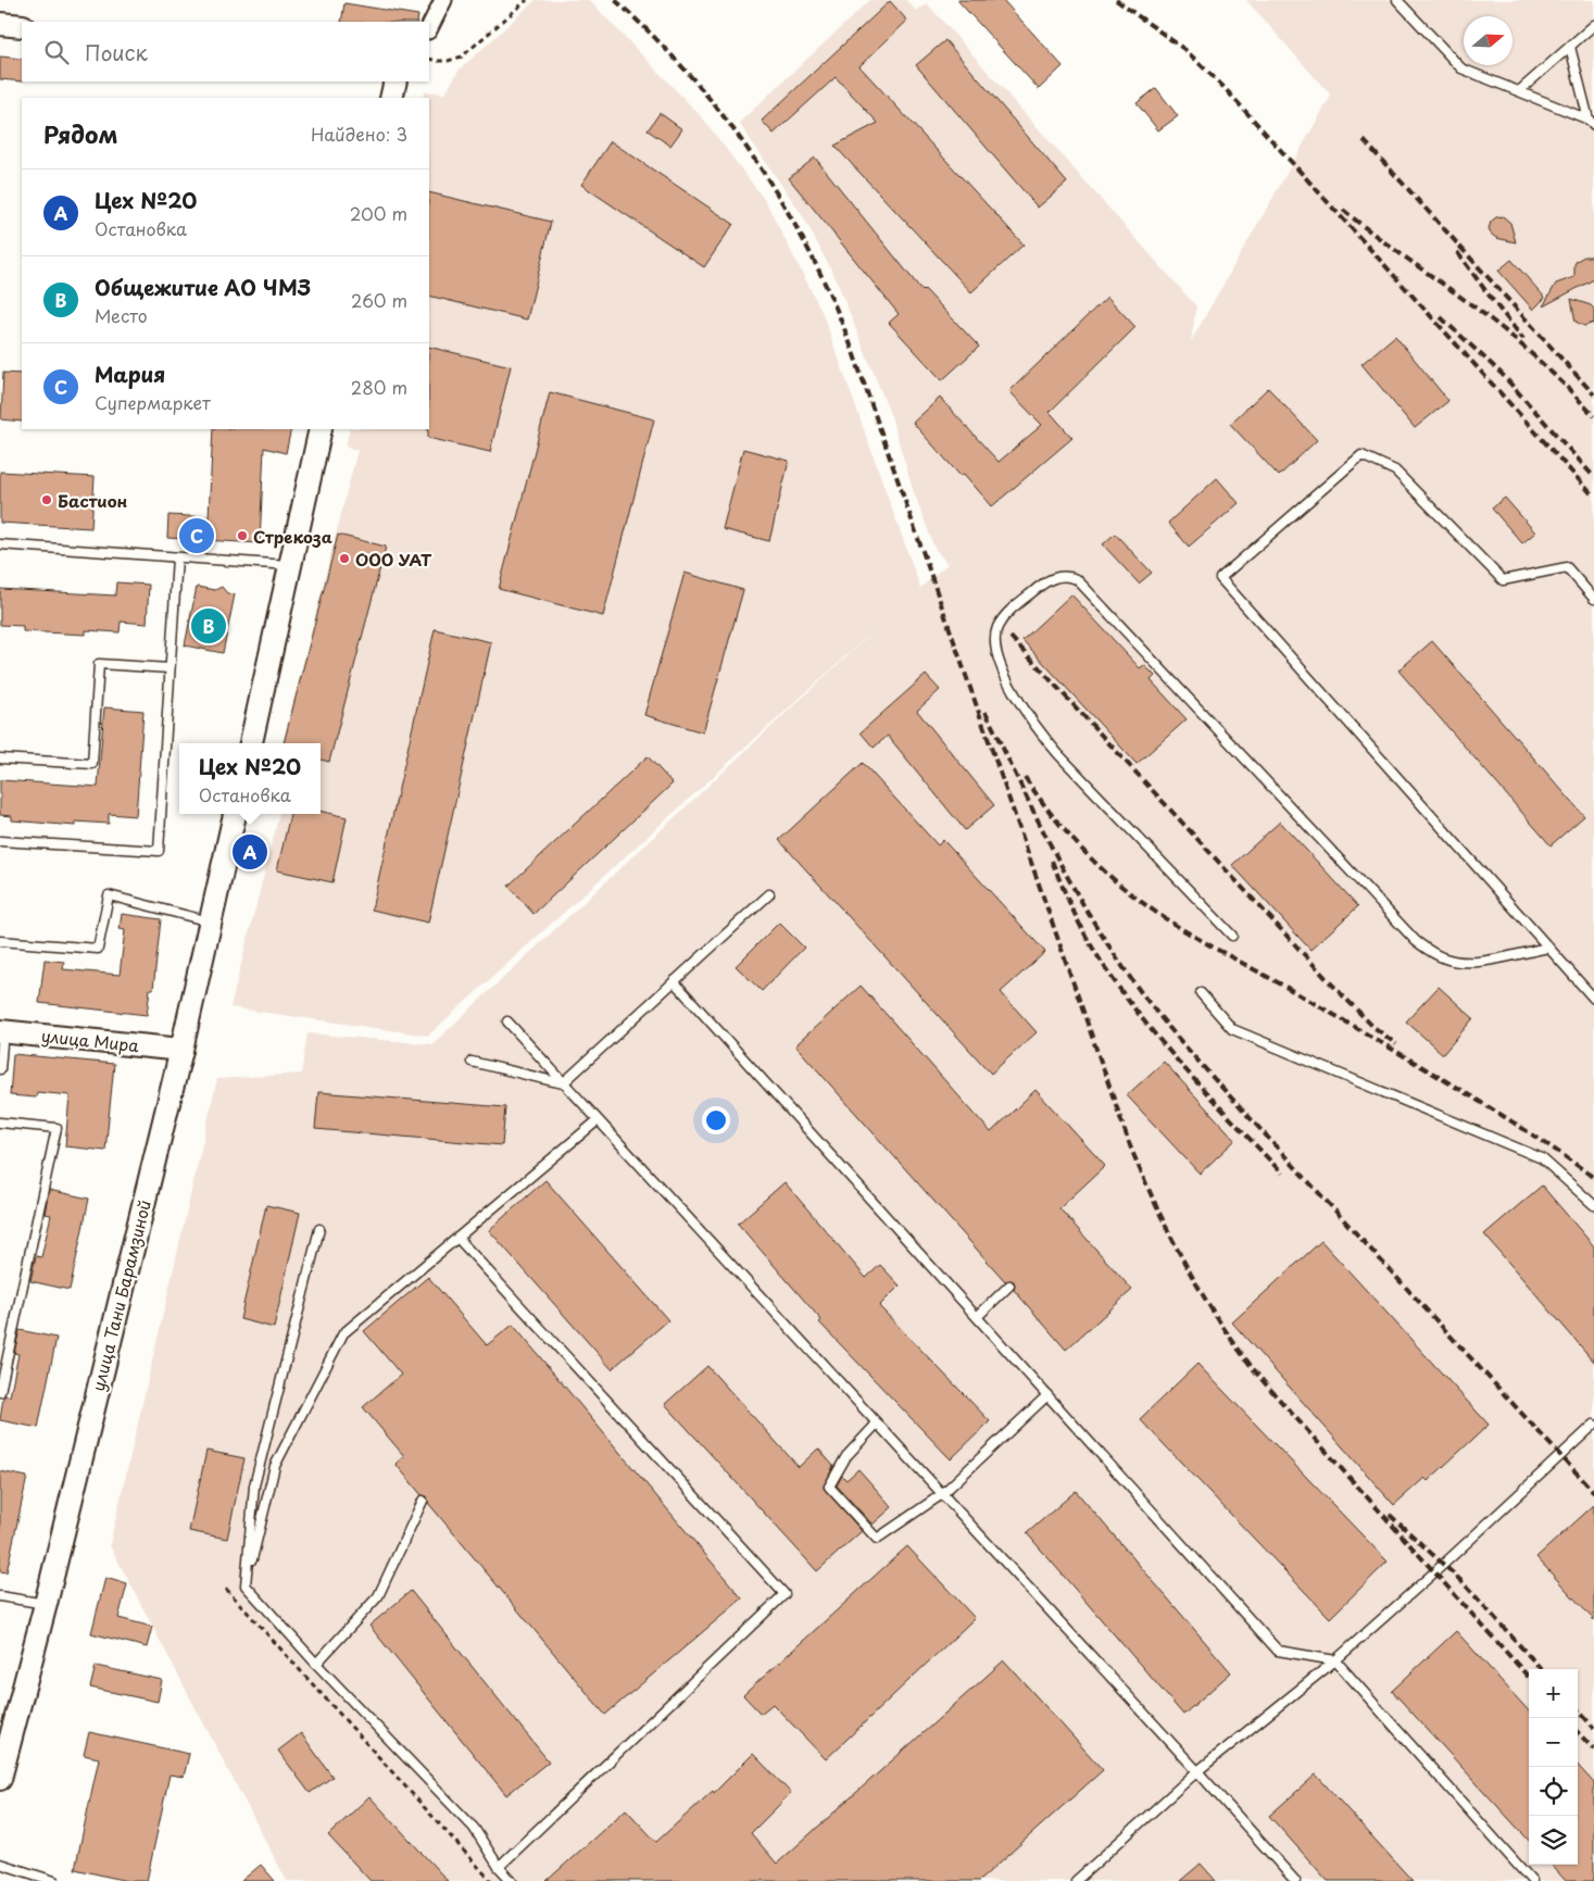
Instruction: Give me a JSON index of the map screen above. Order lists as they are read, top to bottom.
{
  "streets": {
    "street": ["улица Мира", "улица Тани Барамзиной"]
  },
  "crossings": [
    ["улица Мира", "улица Тани Барамзиной"]
  ],
  "places": ["Бастион", "Стрекоза", "ООО УАТ"],
  "north": "right",
  "page": {
    "search": "Поиск",
    "heading": ["Рядом", "Найдено: 3"],
    "list": [
      {
        "mark": "A",
        "name": "Цех №20",
        "note": "Остановка",
        "value": "200 m"
      },
      {
        "mark": "B",
        "name": "Общежитие АО ЧМЗ",
        "note": "Место",
        "value": "260 m"
      },
      {
        "mark": "C",
        "name": "Мария",
        "note": "Супермаркет",
        "value": "280 m"
      }
    ],
    "pins": ["C", "B", "A"],
    "popup": ["Цех №20", "Остановка"],
    "map_buttons": ["+", "−"]
  }
}
